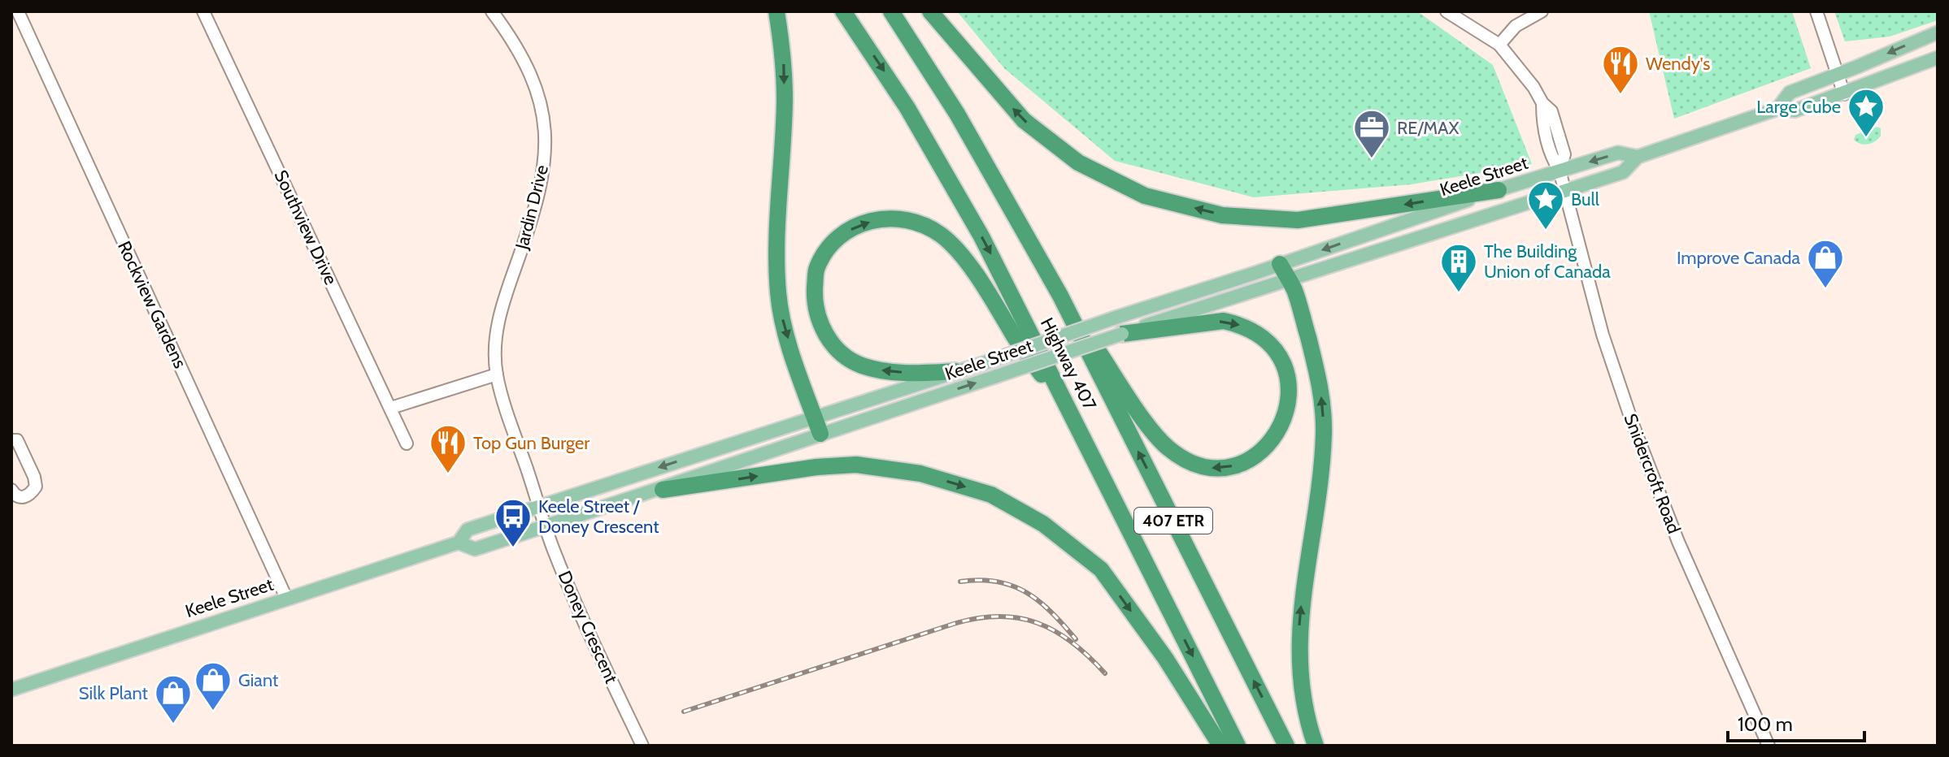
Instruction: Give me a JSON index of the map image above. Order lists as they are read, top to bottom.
{
  "streets": {
    "highway": ["Highway 407", "407 ETR"],
    "main road": ["Keele Street"],
    "street": [
      "Jardin Drive",
      "Southview Drive",
      "Rockview Gardens",
      "Snidercroft Road",
      "Doney Crescent"
    ]
  },
  "crossings": [
    ["Keele Street", "Jardin Drive"],
    ["Keele Street", "Rockview Gardens"],
    ["Keele Street", "Snidercroft Road"],
    ["Keele Street", "Doney Crescent"],
    ["Jardin Drive", "Doney Crescent"]
  ],
  "places": {
    "restaurant": ["Wendy's", "Top Gun Burger"],
    "place": ["Large Cube", "Bull"],
    "office": ["RE/MAX"],
    "shop": ["Improve Canada", "Giant", "Silk Plant"],
    "building": ["The Building Union of Canada"],
    "bus stop": ["Keele Street / Doney Crescent"]
  },
  "scale_bar": "100 m"
}
